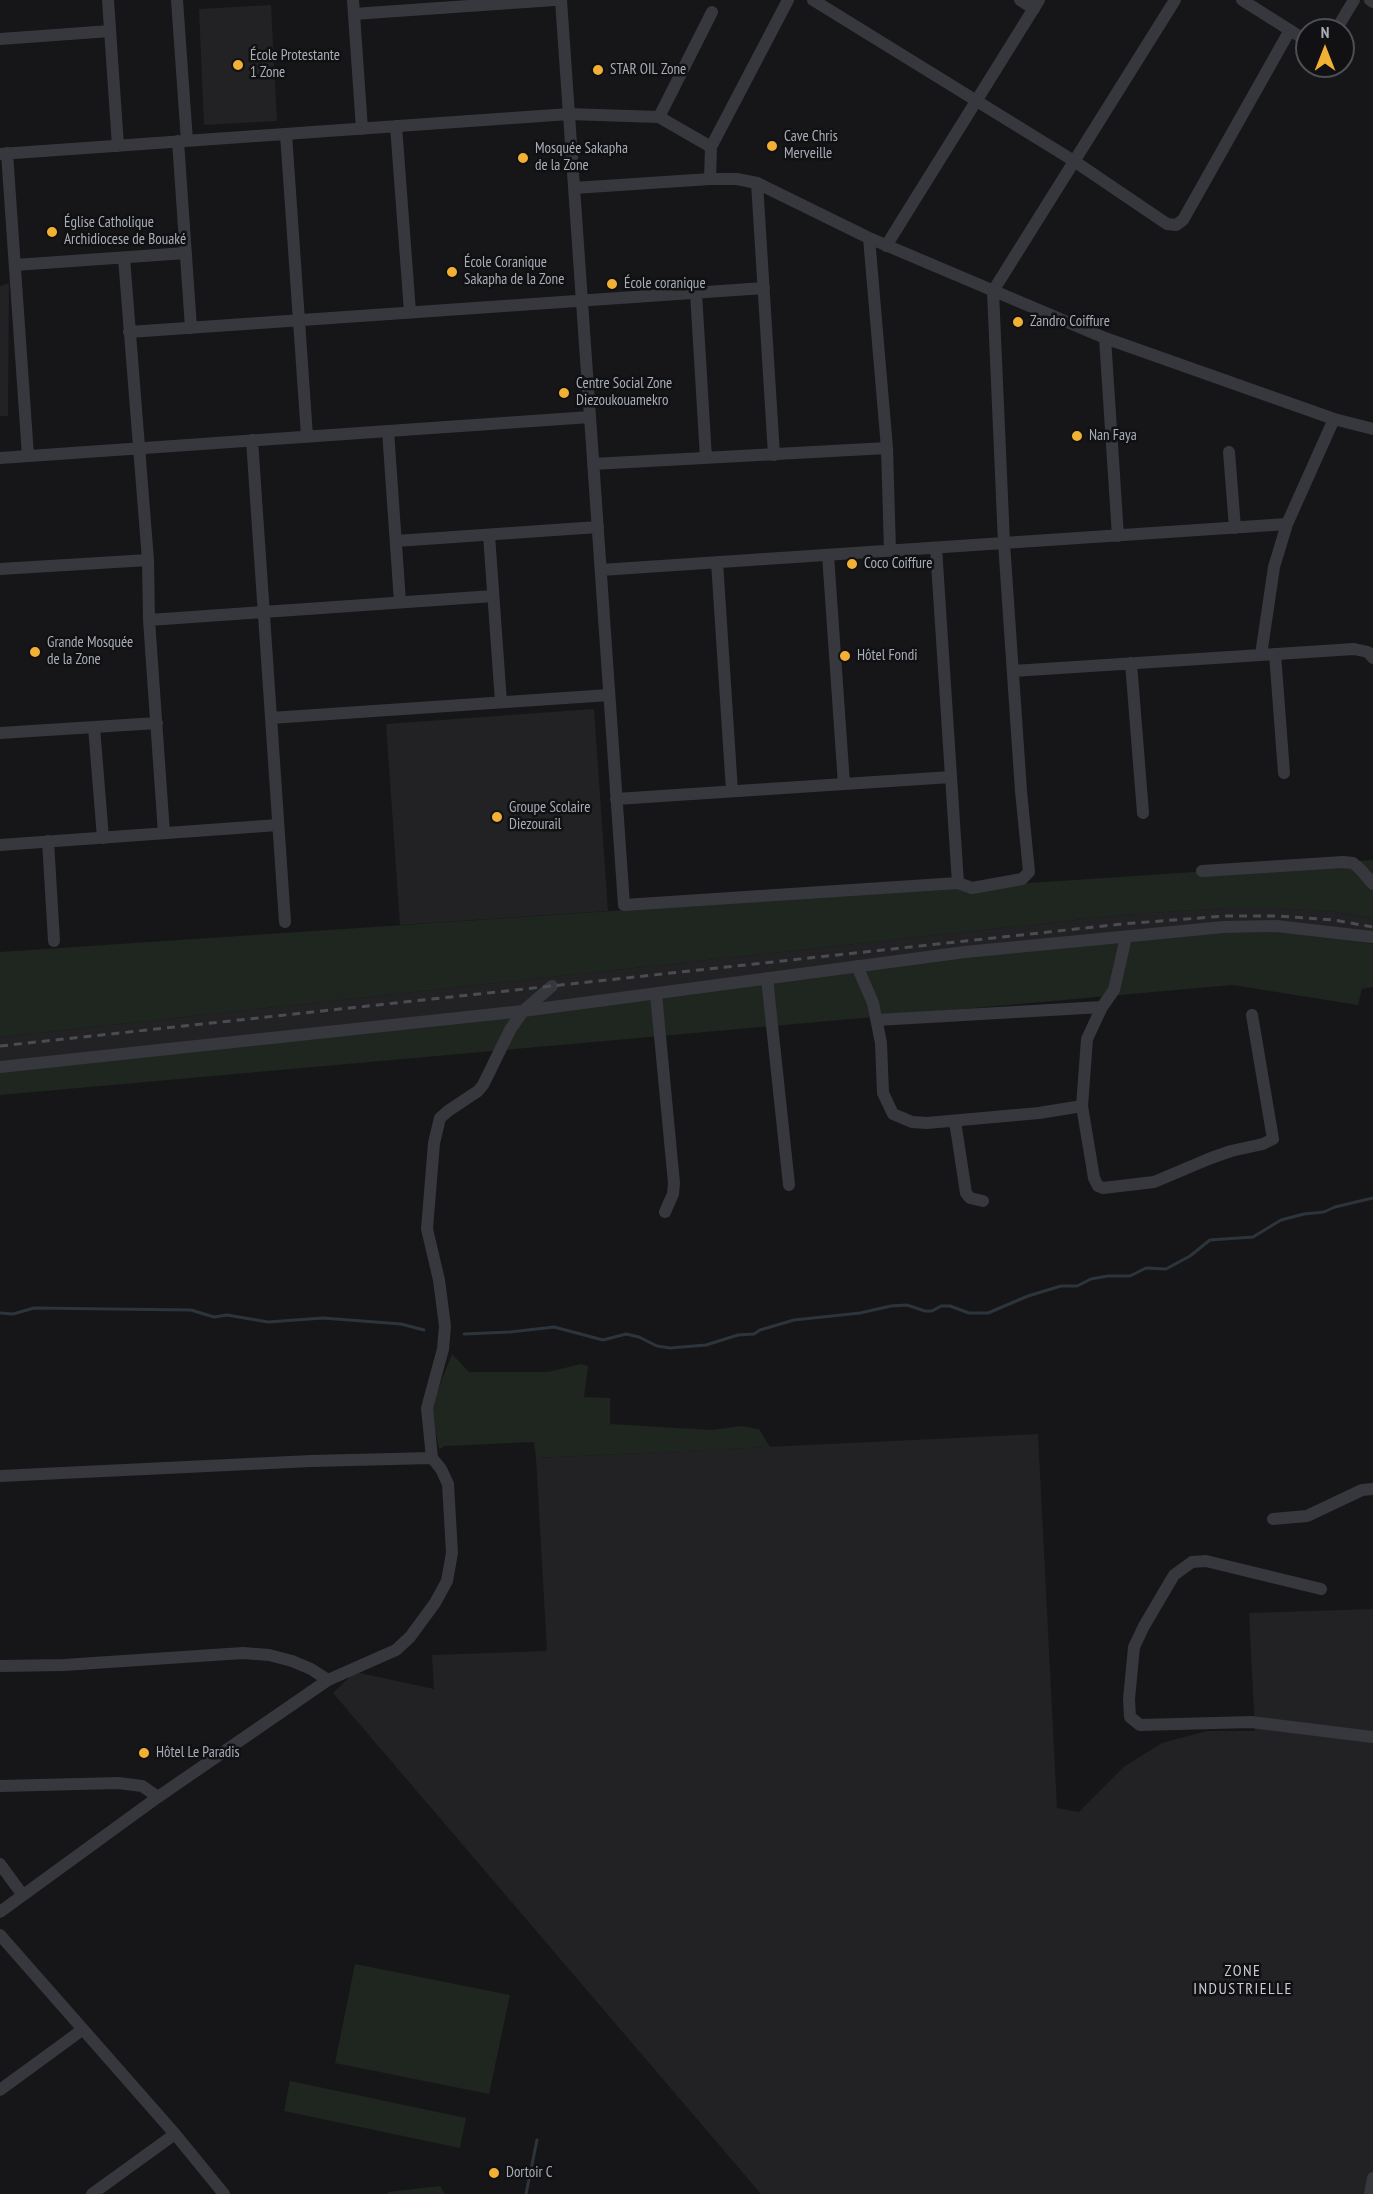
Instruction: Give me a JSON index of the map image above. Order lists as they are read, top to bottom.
{
  "districts": ["ZONE INDUSTRIELLE"],
  "places": [
    "École Protestante 1 Zone",
    "STAR OIL Zone",
    "Cave Chris Merveille",
    "Mosquée Sakapha de la Zone",
    "Église Catholique Archidiocese de Bouaké",
    "École Coranique Sakapha de la Zone",
    "École coranique",
    "Zandro Coiffure",
    "Centre Social Zone Diezoukouamekro",
    "Nan Faya",
    "Coco Coiffure",
    "Grande Mosquée de la Zone",
    "Hôtel Fondi",
    "Groupe Scolaire Diezourail",
    "Hôtel Le Paradis",
    "Dortoir C"
  ],
  "north": "top"
}
